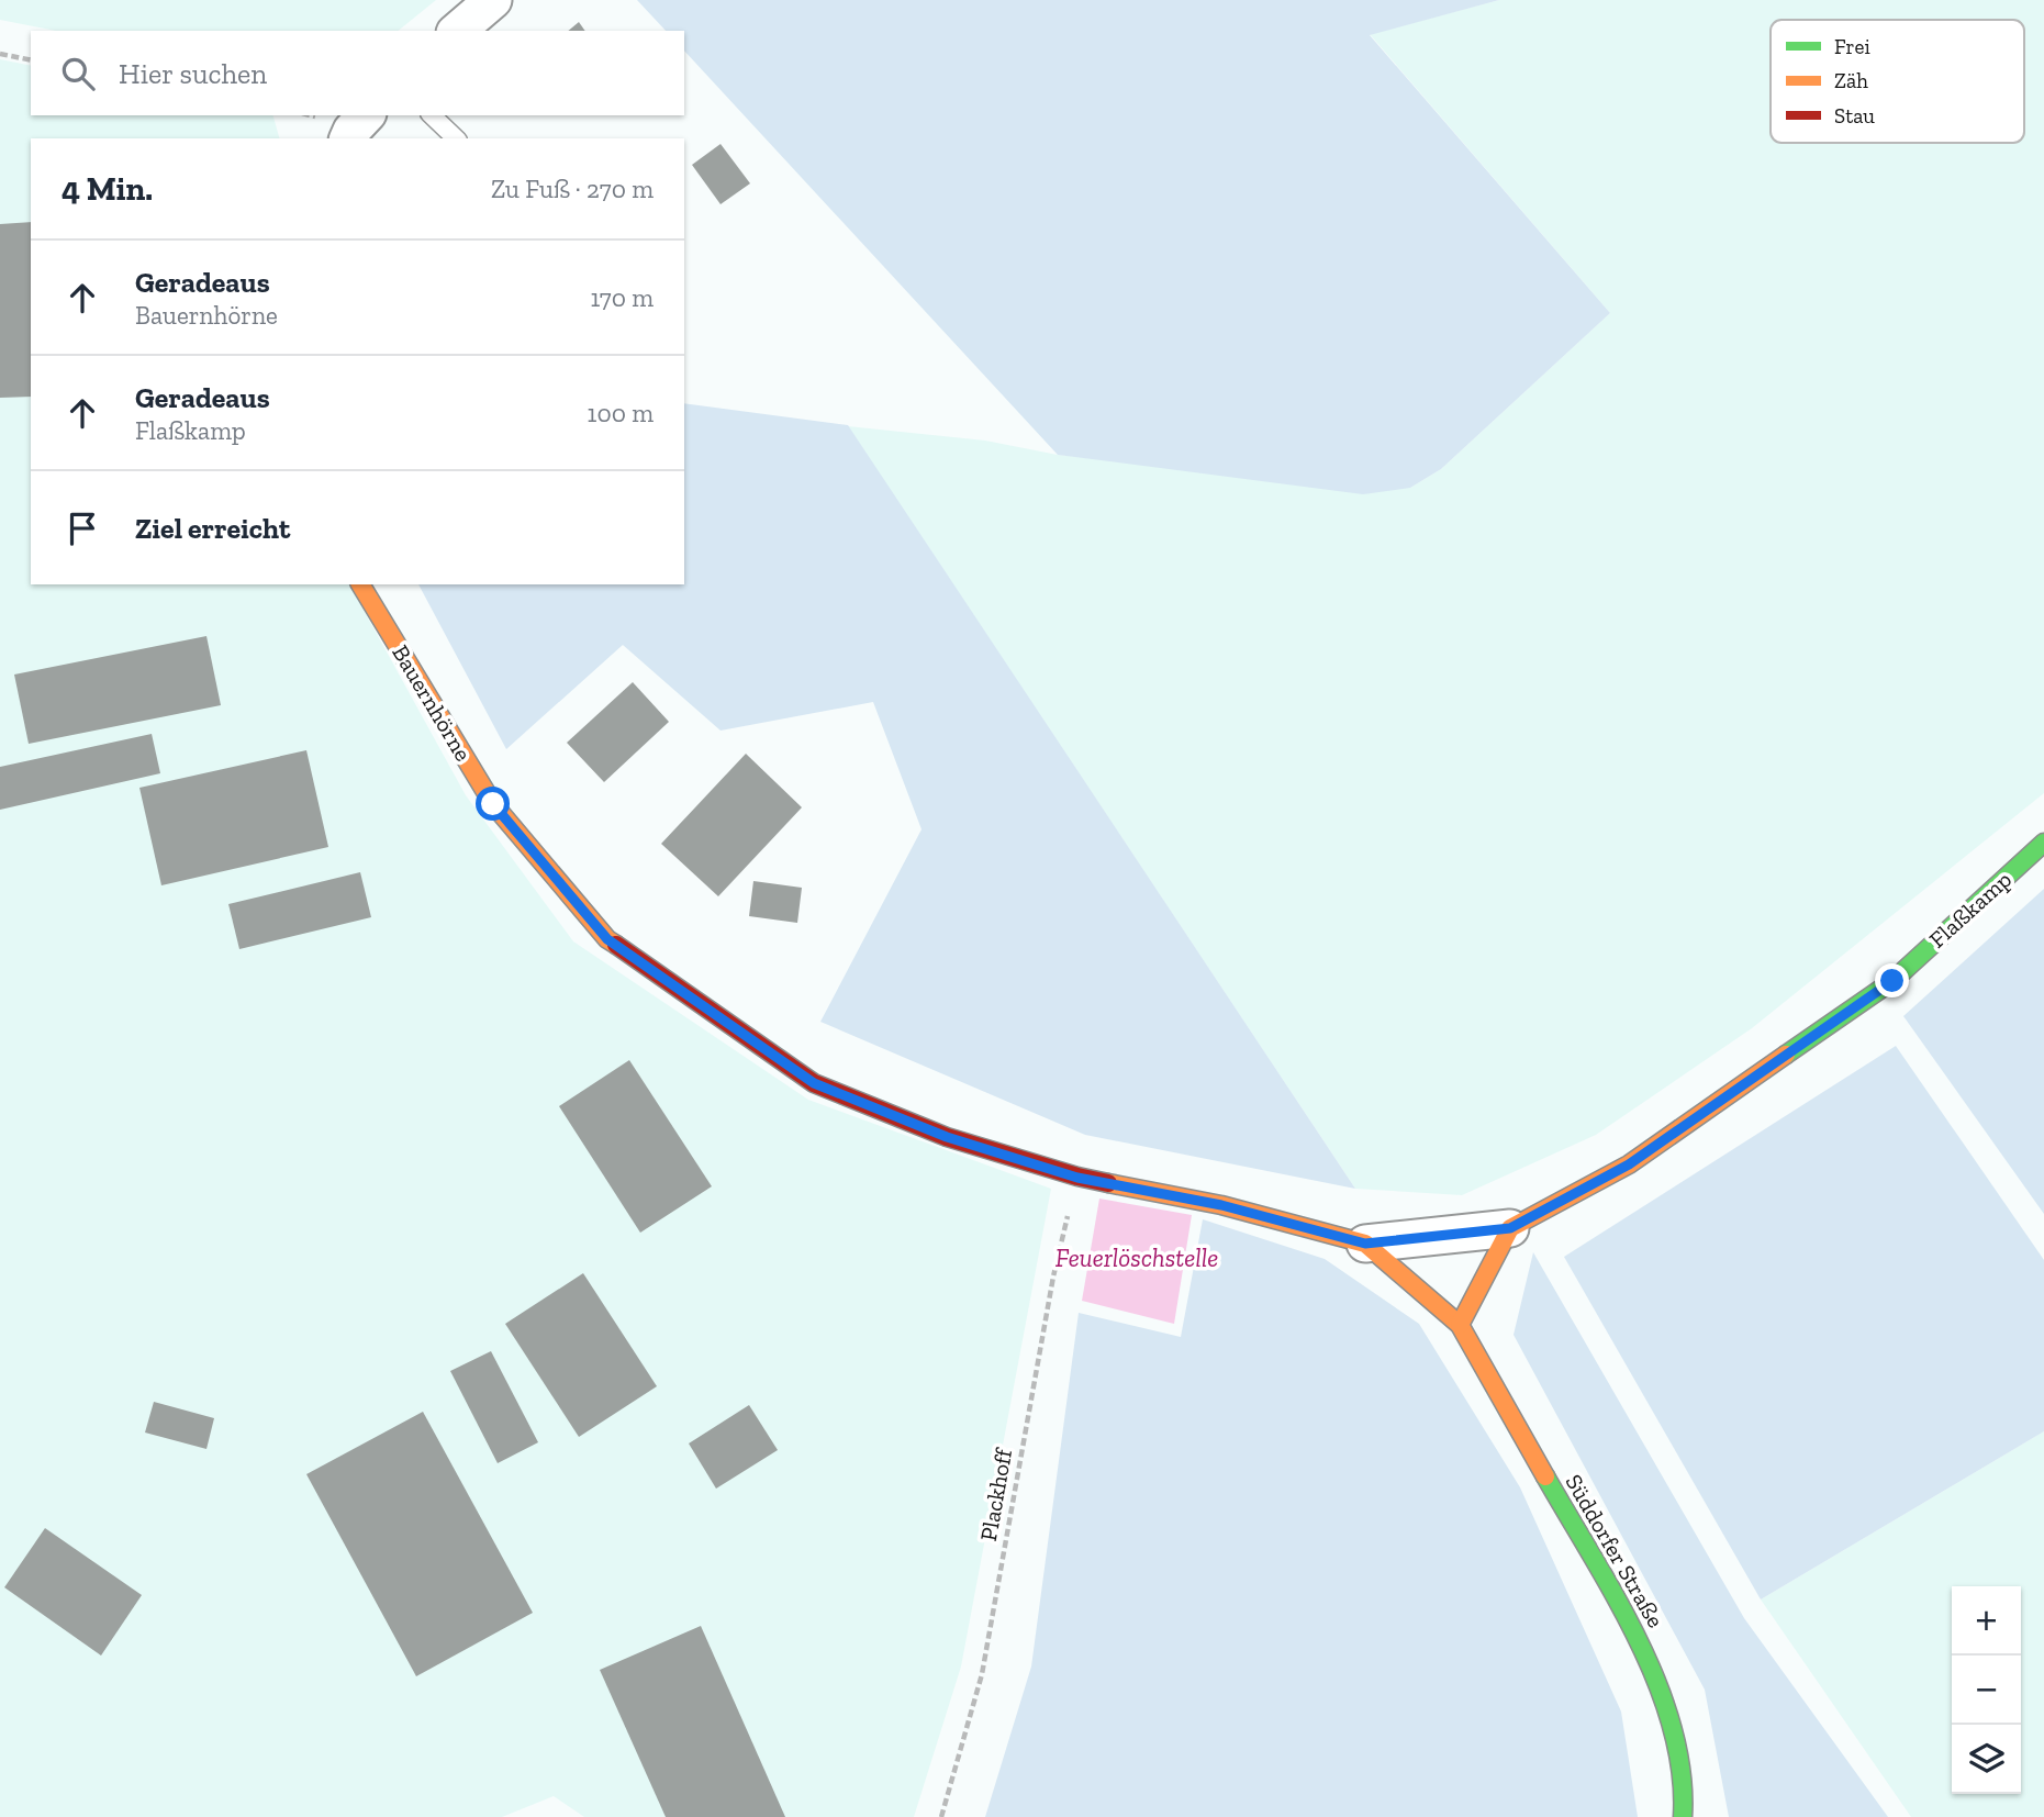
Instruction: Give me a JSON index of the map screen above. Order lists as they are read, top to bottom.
{
  "streets": {
    "street": ["Bauernhörne", "Flaßkamp", "Süddorfer Straße"],
    "path": ["Plackhoff"]
  },
  "crossings": [
    ["Bauernhörne", "Flaßkamp"],
    ["Bauernhörne", "Plackhoff"],
    ["Bauernhörne", "Süddorfer Straße"]
  ],
  "water": ["Feuerlöschstelle"],
  "legend": ["Frei", "Zäh", "Stau"],
  "page": {
    "search": "Hier suchen",
    "heading": ["4 Min.", "Zu Fuß · 270 m"],
    "list": [
      ["Geradeaus", "Bauernhörne", "170 m"],
      ["Geradeaus", "Flaßkamp", "100 m"],
      "Ziel erreicht"
    ],
    "map_buttons": ["+", "−"]
  }
}
